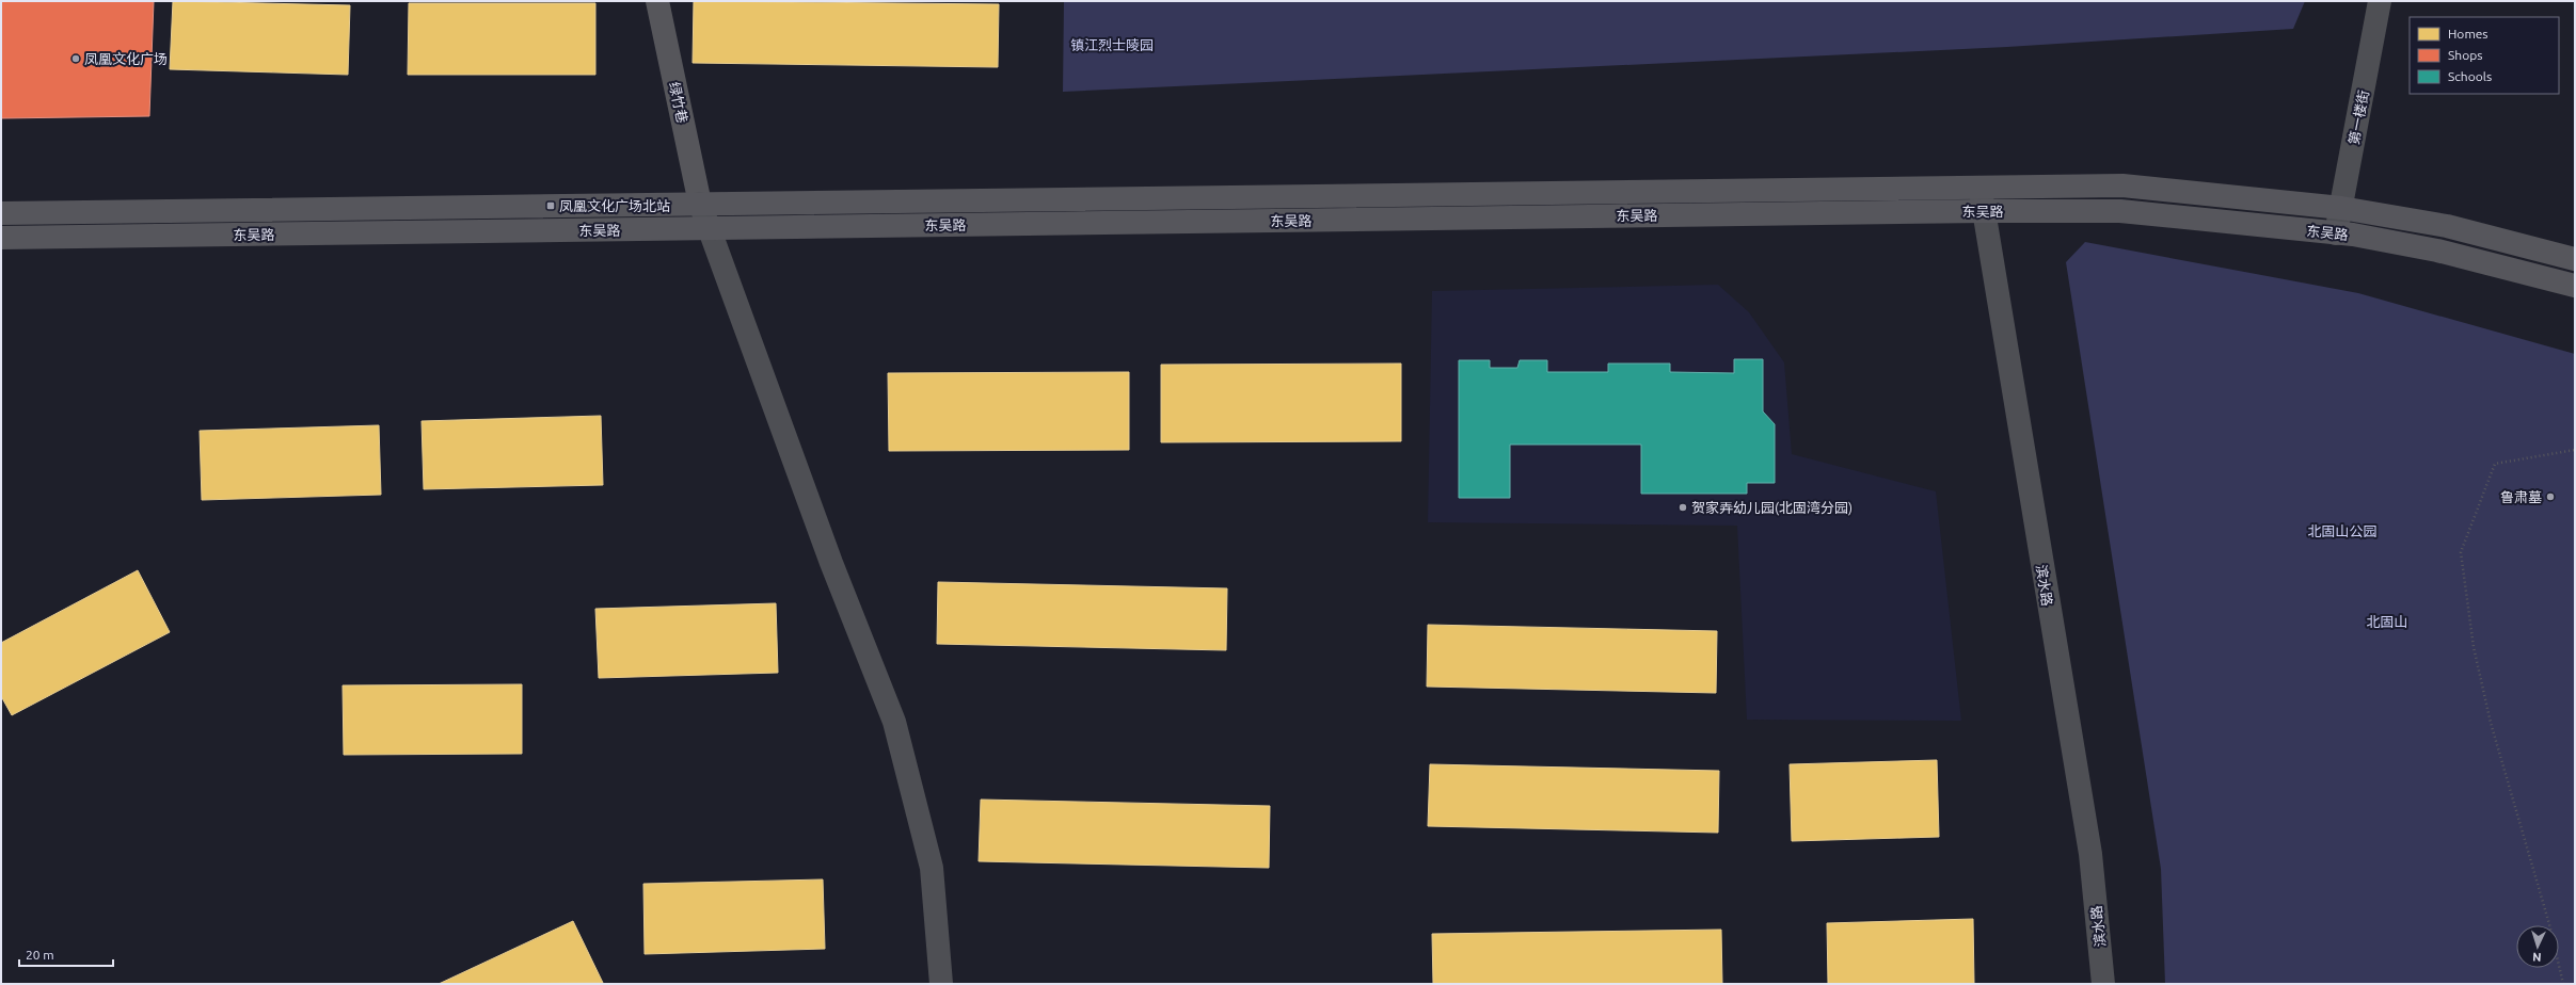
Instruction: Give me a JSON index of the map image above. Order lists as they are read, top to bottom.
{
  "streets": {
    "main road": ["东吴路"],
    "street": ["绿竹巷", "第一楼街", "滨水路"]
  },
  "crossings": [
    ["绿竹巷", "东吴路"],
    ["第一楼街", "东吴路"],
    ["东吴路", "滨水路"]
  ],
  "parks": ["镇江烈士陵园", "北固山公园", "北固山"],
  "places": {
    "other": ["凤凰文化广场", "鲁肃墓", "贺家弄幼儿园(北固湾分园)"],
    "transit": ["凤凰文化广场北站"]
  },
  "legend": ["Homes", "Shops", "Schools"],
  "scale_bar": "20 m",
  "north": "bottom"
}
